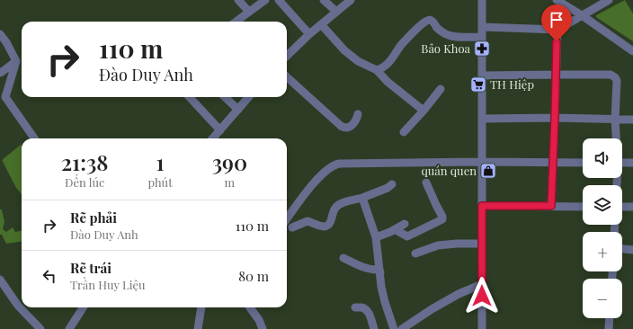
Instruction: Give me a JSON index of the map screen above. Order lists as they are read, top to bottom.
{
  "places": {
    "pharmacy": ["Bảo Khoa"],
    "supermarket": ["TH Hiệp"],
    "shop": ["quán quen"]
  },
  "page": {
    "turn": ["110 m", "Đào Duy Anh"],
    "map_buttons": ["+", "−"],
    "eta": [
      "21:38",
      "Đến lúc",
      "1",
      "phút",
      "390",
      "m"
    ],
    "list": [
      {
        "name": "Rẽ phải",
        "note": "Đào Duy Anh",
        "value": "110 m"
      },
      {
        "name": "Rẽ trái",
        "note": "Trần Huy Liệu",
        "value": "80 m"
      }
    ]
  }
}
